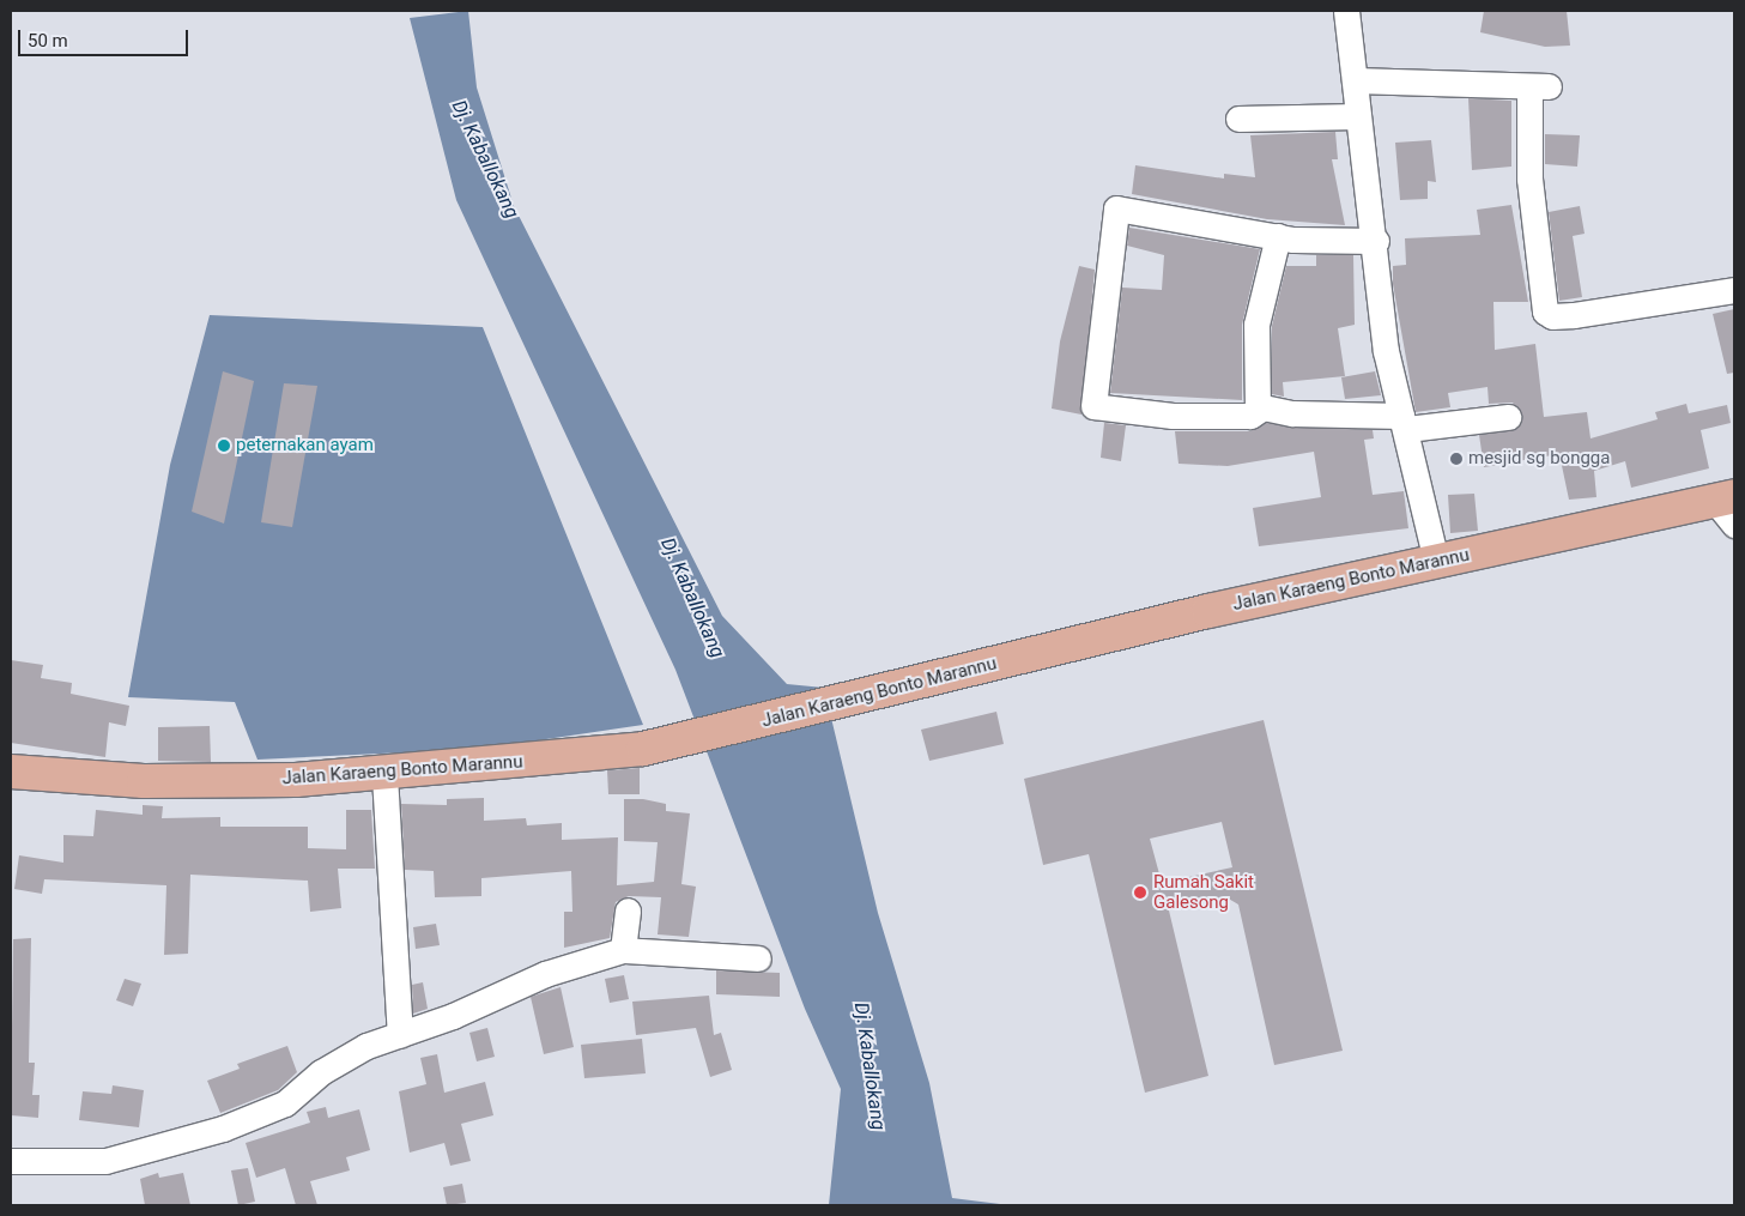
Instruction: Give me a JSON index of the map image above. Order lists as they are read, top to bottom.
{
  "streets": {
    "main road": ["Jalan Karaeng Bonto Marannu"]
  },
  "water": ["Dj. Kaballokang"],
  "places": ["peternakan ayam", "mesjid sg bongga", "Rumah Sakit Galesong"],
  "scale_bar": "50 m"
}
